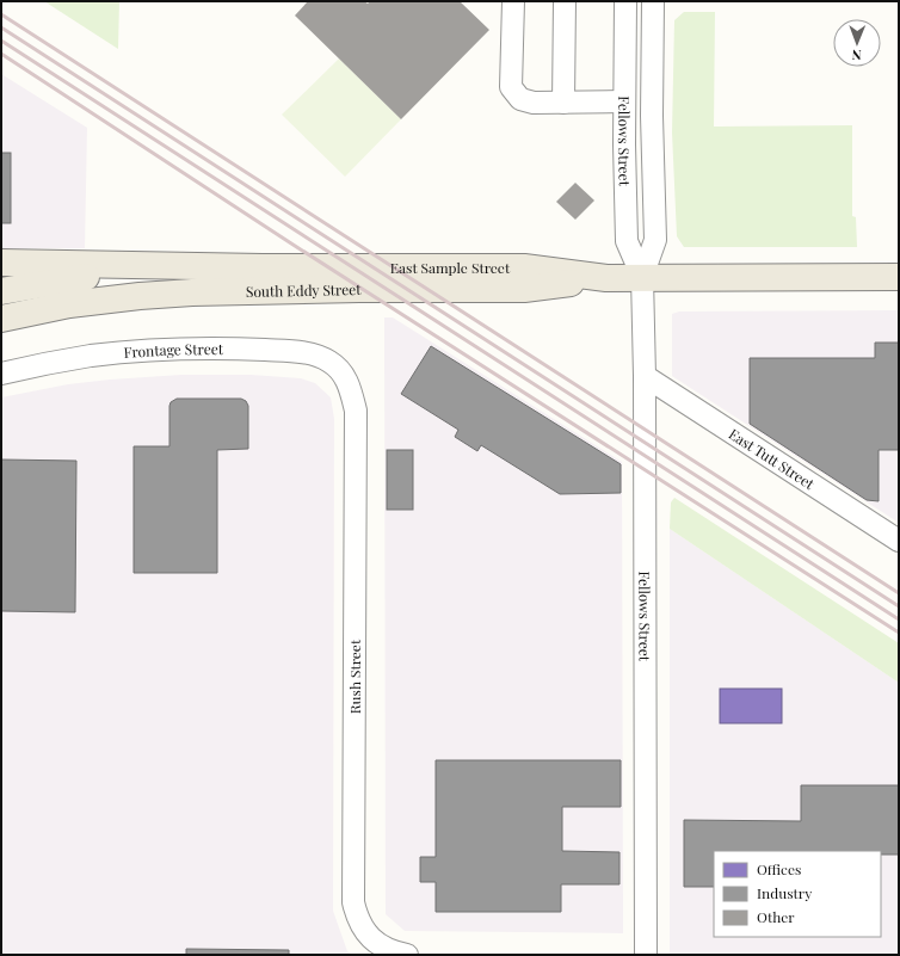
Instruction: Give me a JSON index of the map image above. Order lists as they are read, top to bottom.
{
  "streets": {
    "main road": ["East Sample Street", "South Eddy Street"],
    "street": [
      "Fellows Street",
      "Frontage Street",
      "East Tutt Street",
      "Rush Street"
    ]
  },
  "crossings": [
    ["Fellows Street", "East Sample Street"],
    ["Fellows Street", "East Tutt Street"],
    ["East Sample Street", "South Eddy Street"],
    ["Frontage Street", "Rush Street"]
  ],
  "legend": ["Offices", "Industry", "Other"],
  "north": "bottom"
}
